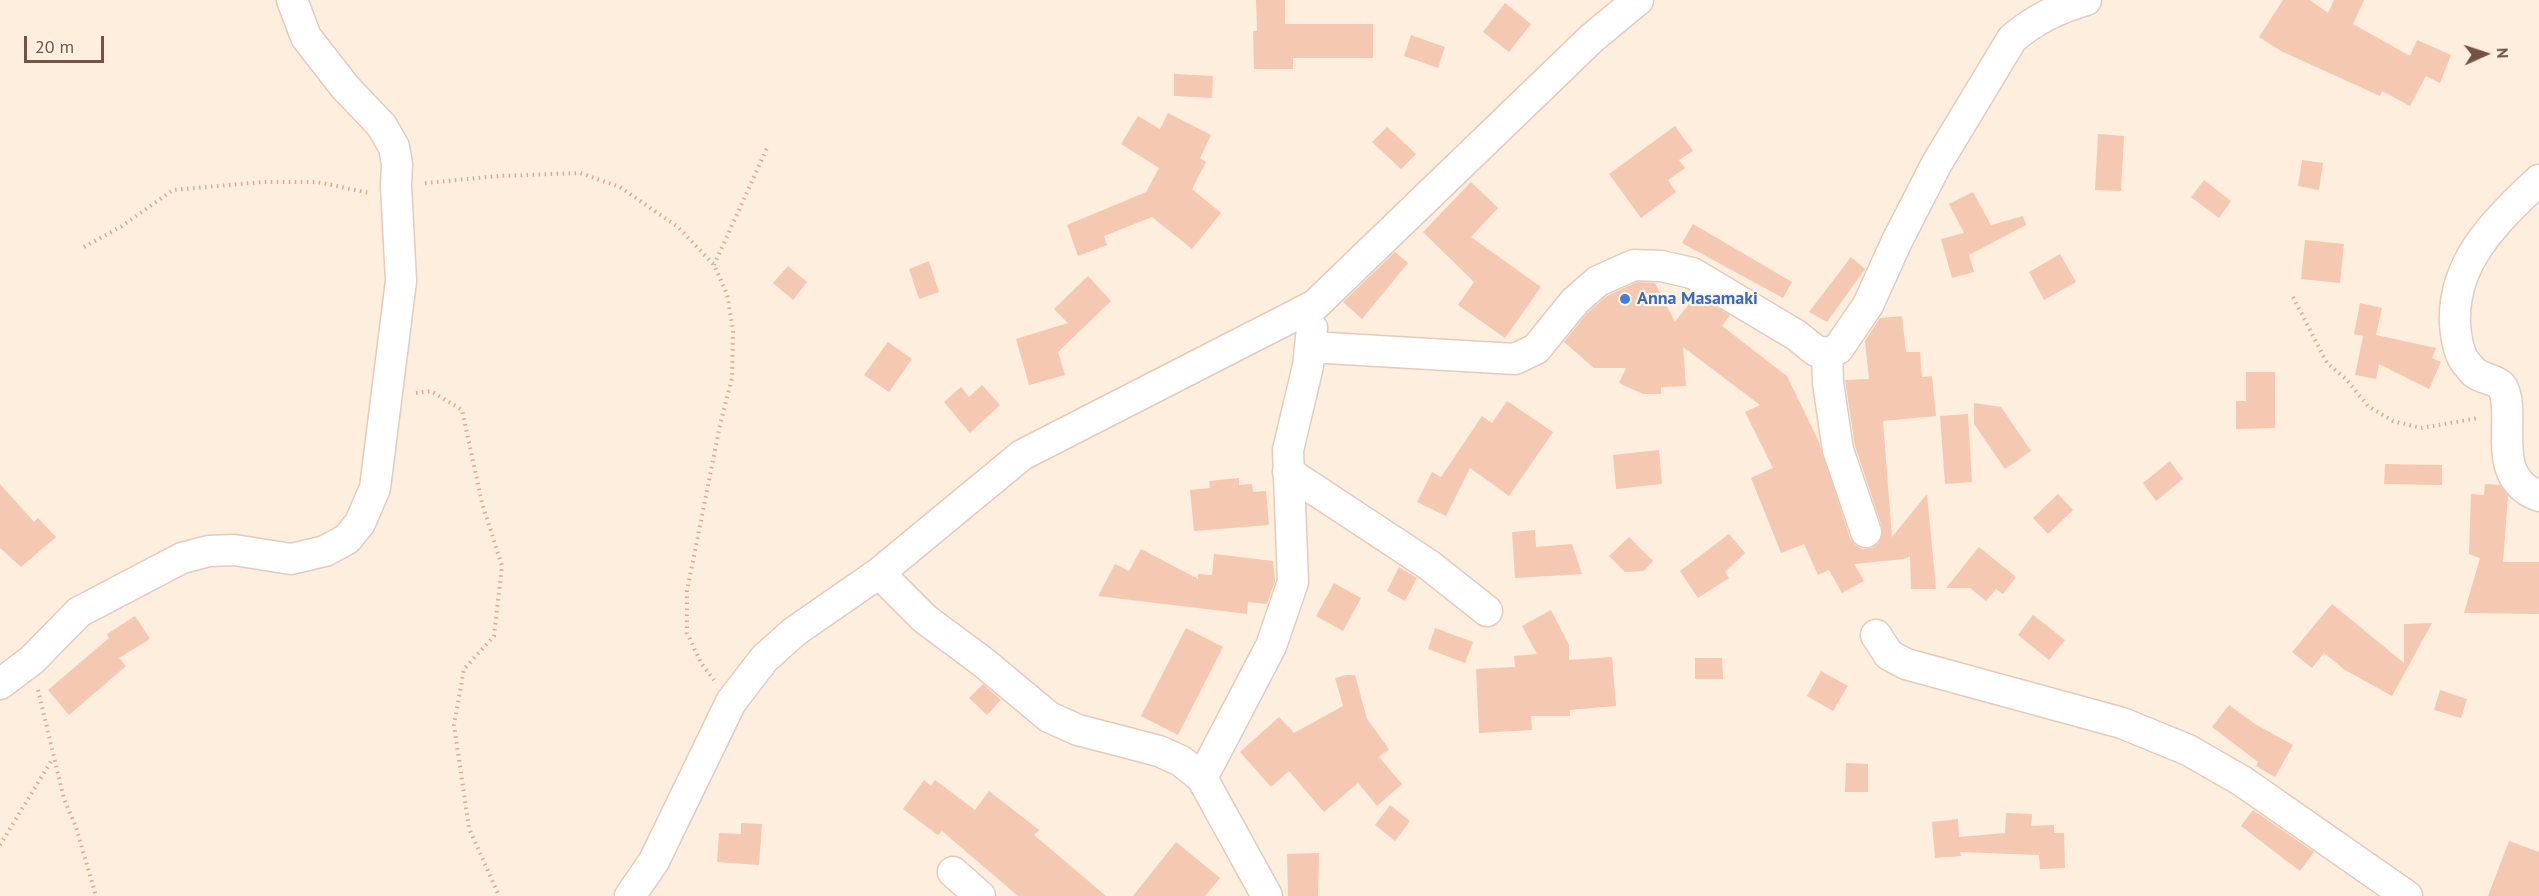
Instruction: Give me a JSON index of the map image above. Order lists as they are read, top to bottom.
{
  "places": ["Anna Masamaki"],
  "scale_bar": "20 m",
  "north": "right"
}
